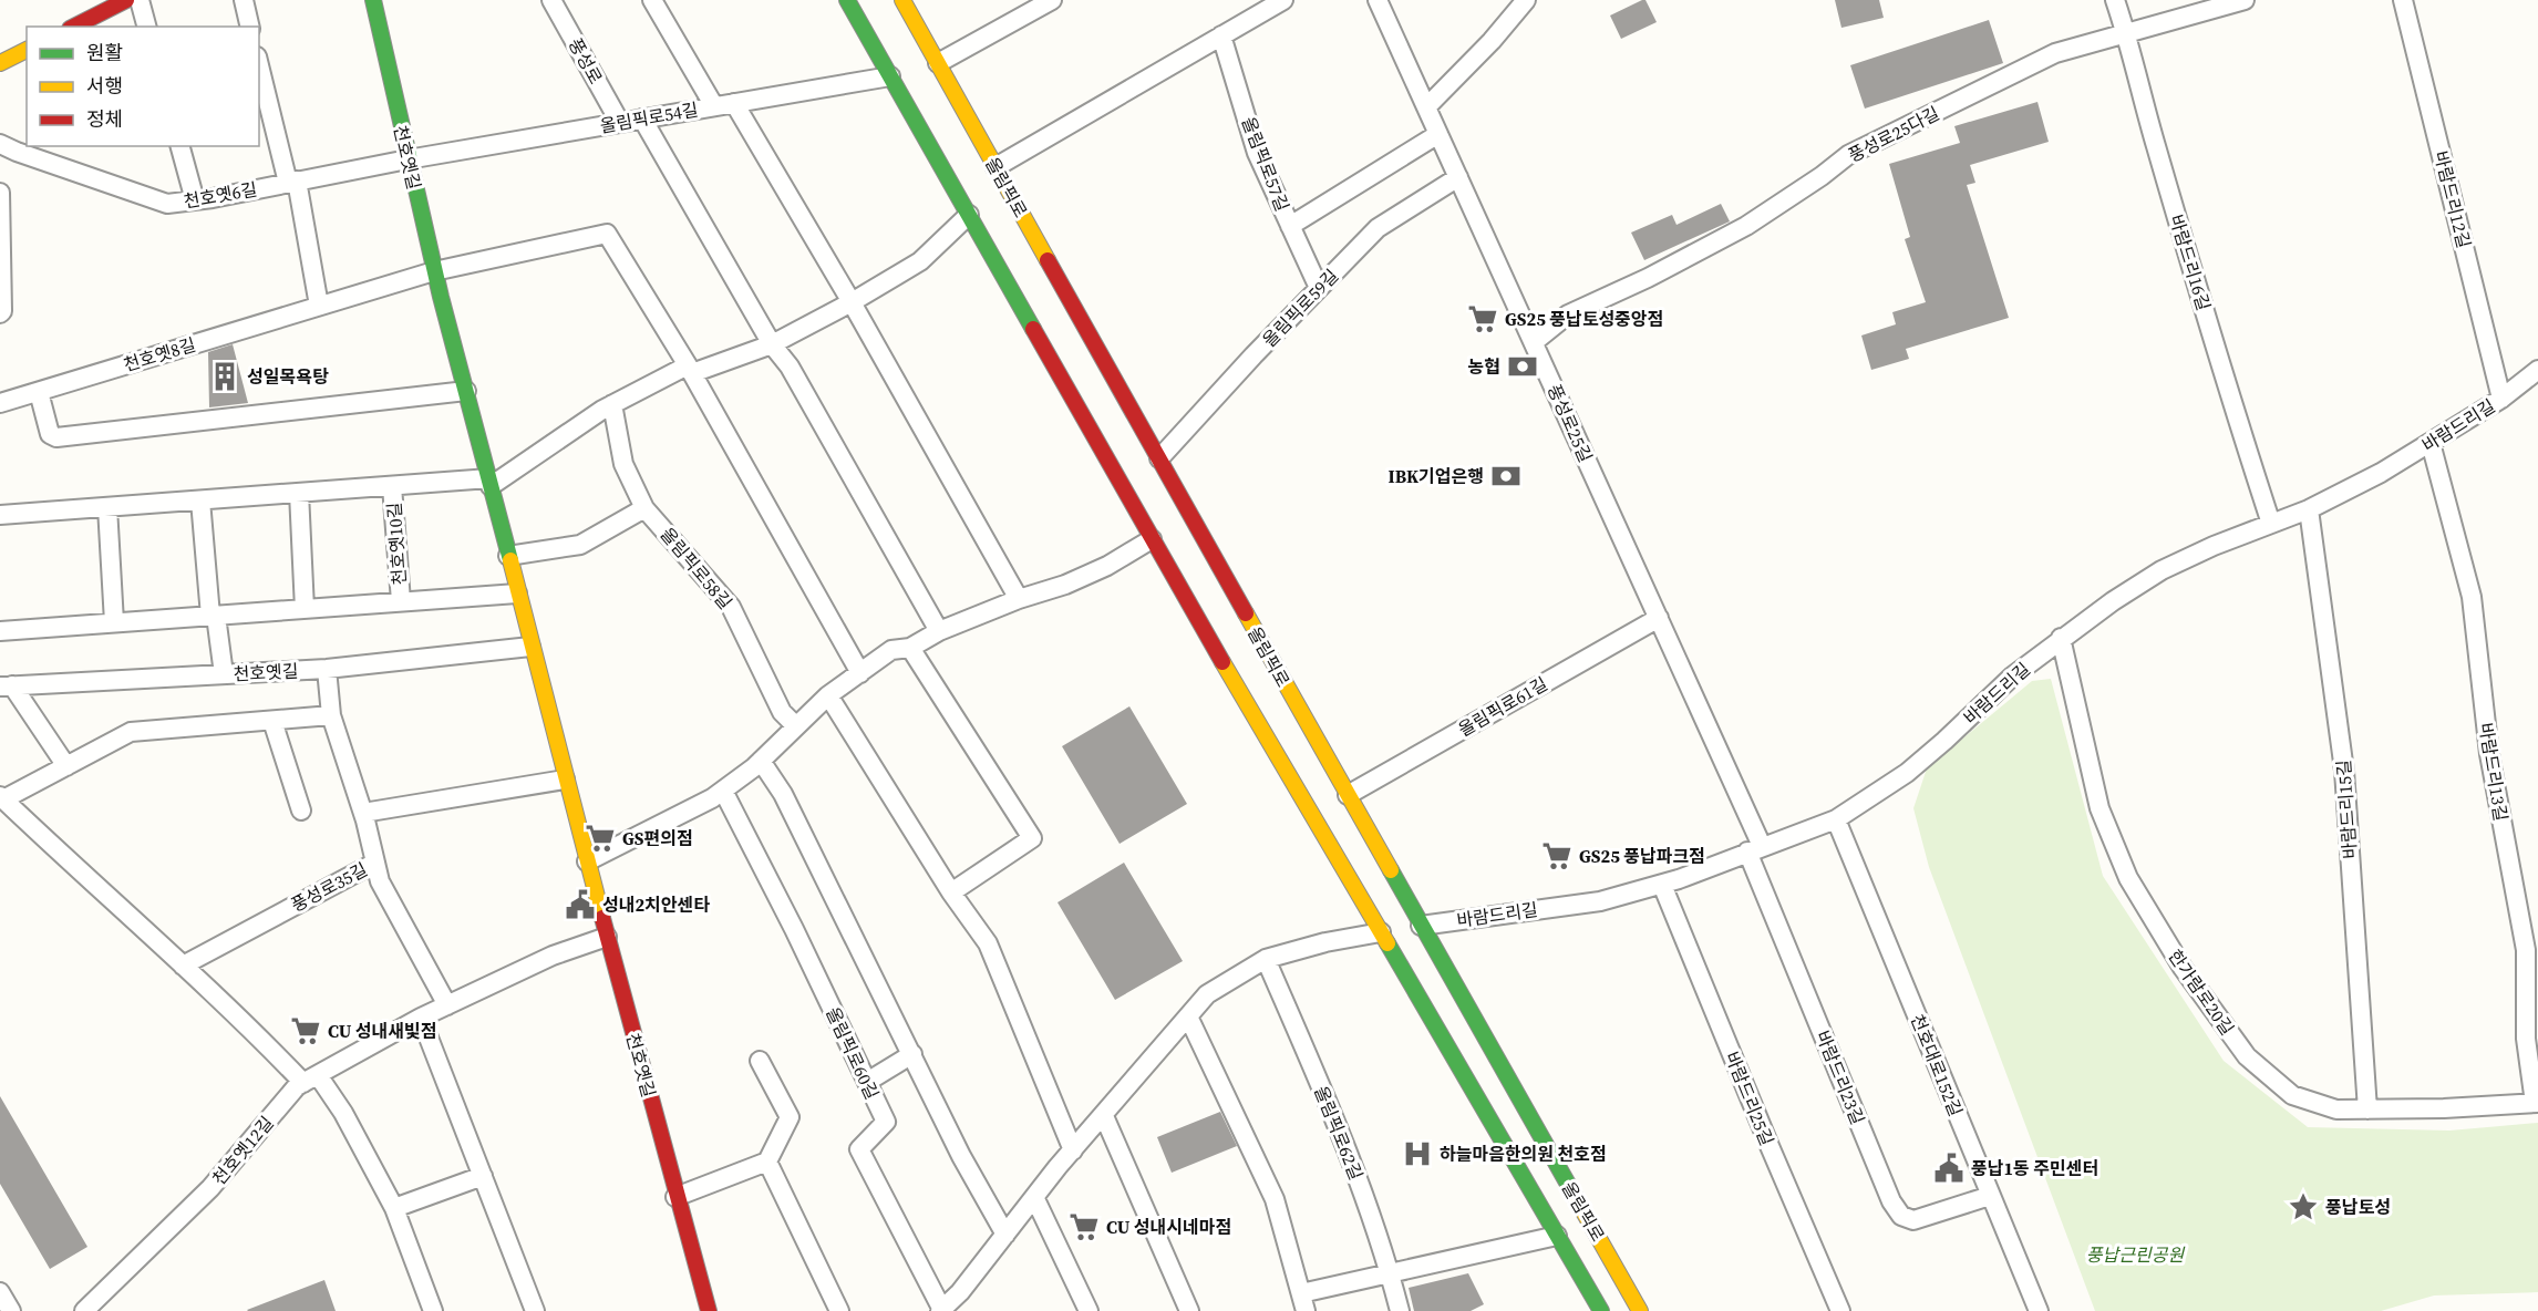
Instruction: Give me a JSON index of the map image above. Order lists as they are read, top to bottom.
{
  "streets": {
    "main road": ["천호옛길", "올림픽로"],
    "street": [
      "풍성로",
      "올림픽로54길",
      "풍성로25다길",
      "올림픽로57길",
      "천호옛6길",
      "바람드리12길",
      "바람드리16길",
      "올림픽로59길",
      "천호옛8길",
      "풍성로25길",
      "바람드리길",
      "천호옛10길",
      "올림픽로58길",
      "올림픽로61길",
      "바람드리13길",
      "바람드리15길",
      "풍성로35길",
      "한가람로20길",
      "올림픽로60길",
      "천호대로152길",
      "바람드리23길",
      "바람드리25길",
      "올림픽로62길",
      "천호옛12길"
    ]
  },
  "crossings": [
    ["풍성로", "올림픽로54길"],
    ["올림픽로54길", "천호옛길"],
    ["올림픽로54길", "올림픽로"],
    ["올림픽로54길", "천호옛6길"],
    ["풍성로25다길", "바람드리16길"],
    ["풍성로25다길", "풍성로25길"],
    ["천호옛길", "천호옛6길"],
    ["천호옛길", "천호옛8길"],
    ["천호옛길", "천호옛10길"],
    ["천호옛길", "풍성로35길"],
    ["천호옛길", "천호옛12길"],
    ["올림픽로57길", "올림픽로59길"],
    ["올림픽로", "올림픽로59길"],
    ["올림픽로", "바람드리길"],
    ["올림픽로", "올림픽로61길"],
    ["올림픽로", "올림픽로62길"],
    ["바람드리12길", "바람드리길"],
    ["바람드리16길", "바람드리길"],
    ["올림픽로59길", "풍성로25길"],
    ["풍성로25길", "바람드리길"],
    ["풍성로25길", "올림픽로61길"],
    ["풍성로25길", "바람드리23길"],
    ["바람드리길", "바람드리13길"],
    ["바람드리길", "바람드리15길"],
    ["바람드리길", "한가람로20길"],
    ["바람드리길", "천호대로152길"],
    ["바람드리길", "바람드리23길"],
    ["바람드리길", "바람드리25길"],
    ["바람드리13길", "한가람로20길"],
    ["바람드리15길", "한가람로20길"],
    ["천호대로152길", "바람드리23길"]
  ],
  "parks": ["풍납근린공원"],
  "places": {
    "supermarket": [
      "GS25 풍납토성중앙점",
      "GS편의점",
      "GS25 풍납파크점",
      "CU 성내새빛점",
      "CU 성내시네마점"
    ],
    "bank": ["농협", "IBK기업은행"],
    "building": ["성일목욕탕"],
    "public building": ["성내2치안센타", "풍납1동 주민센터"],
    "hospital": ["하늘마음한의원 천호점"],
    "place": ["풍납토성"]
  },
  "legend": ["원활", "서행", "정체"]
}
